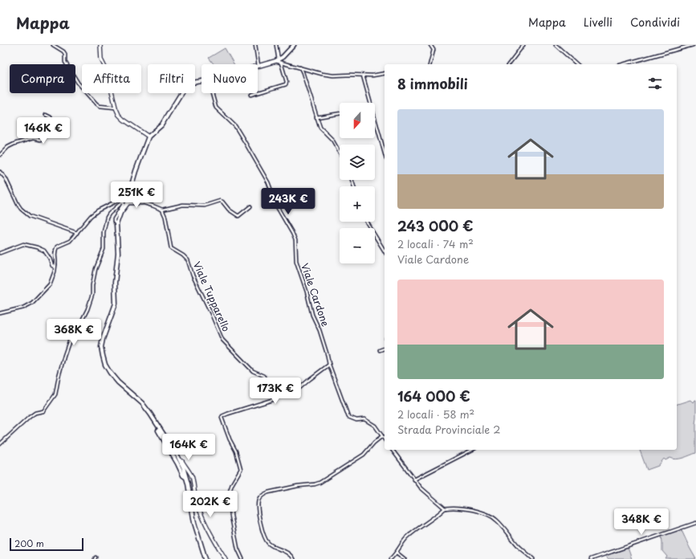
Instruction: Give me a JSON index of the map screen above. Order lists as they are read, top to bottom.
{
  "streets": {
    "street": ["Viale Cardone", "Viale Tupparello"]
  },
  "scale_bar": "200 m",
  "north": "bottom",
  "page": {
    "header": "Mappa",
    "nav": ["Mappa", "Livelli", "Condividi"],
    "chip": [
      "Compra",
      "Affitta",
      "Filtri",
      "Nuovo"
    ],
    "heading": "8 immobili",
    "map_buttons": ["+", "−"],
    "list": [
      {
        "name": "243 000 €",
        "note": "2 locali · 74 m² · Viale Cardone"
      },
      {
        "name": "164 000 €",
        "note": "2 locali · 58 m² · Strada Provinciale 2"
      }
    ],
    "price": [
      "146K €",
      "251K €",
      "243K €",
      "368K €",
      "173K €",
      "164K €",
      "202K €",
      "348K €"
    ],
    "scale": "200 m"
  }
}
